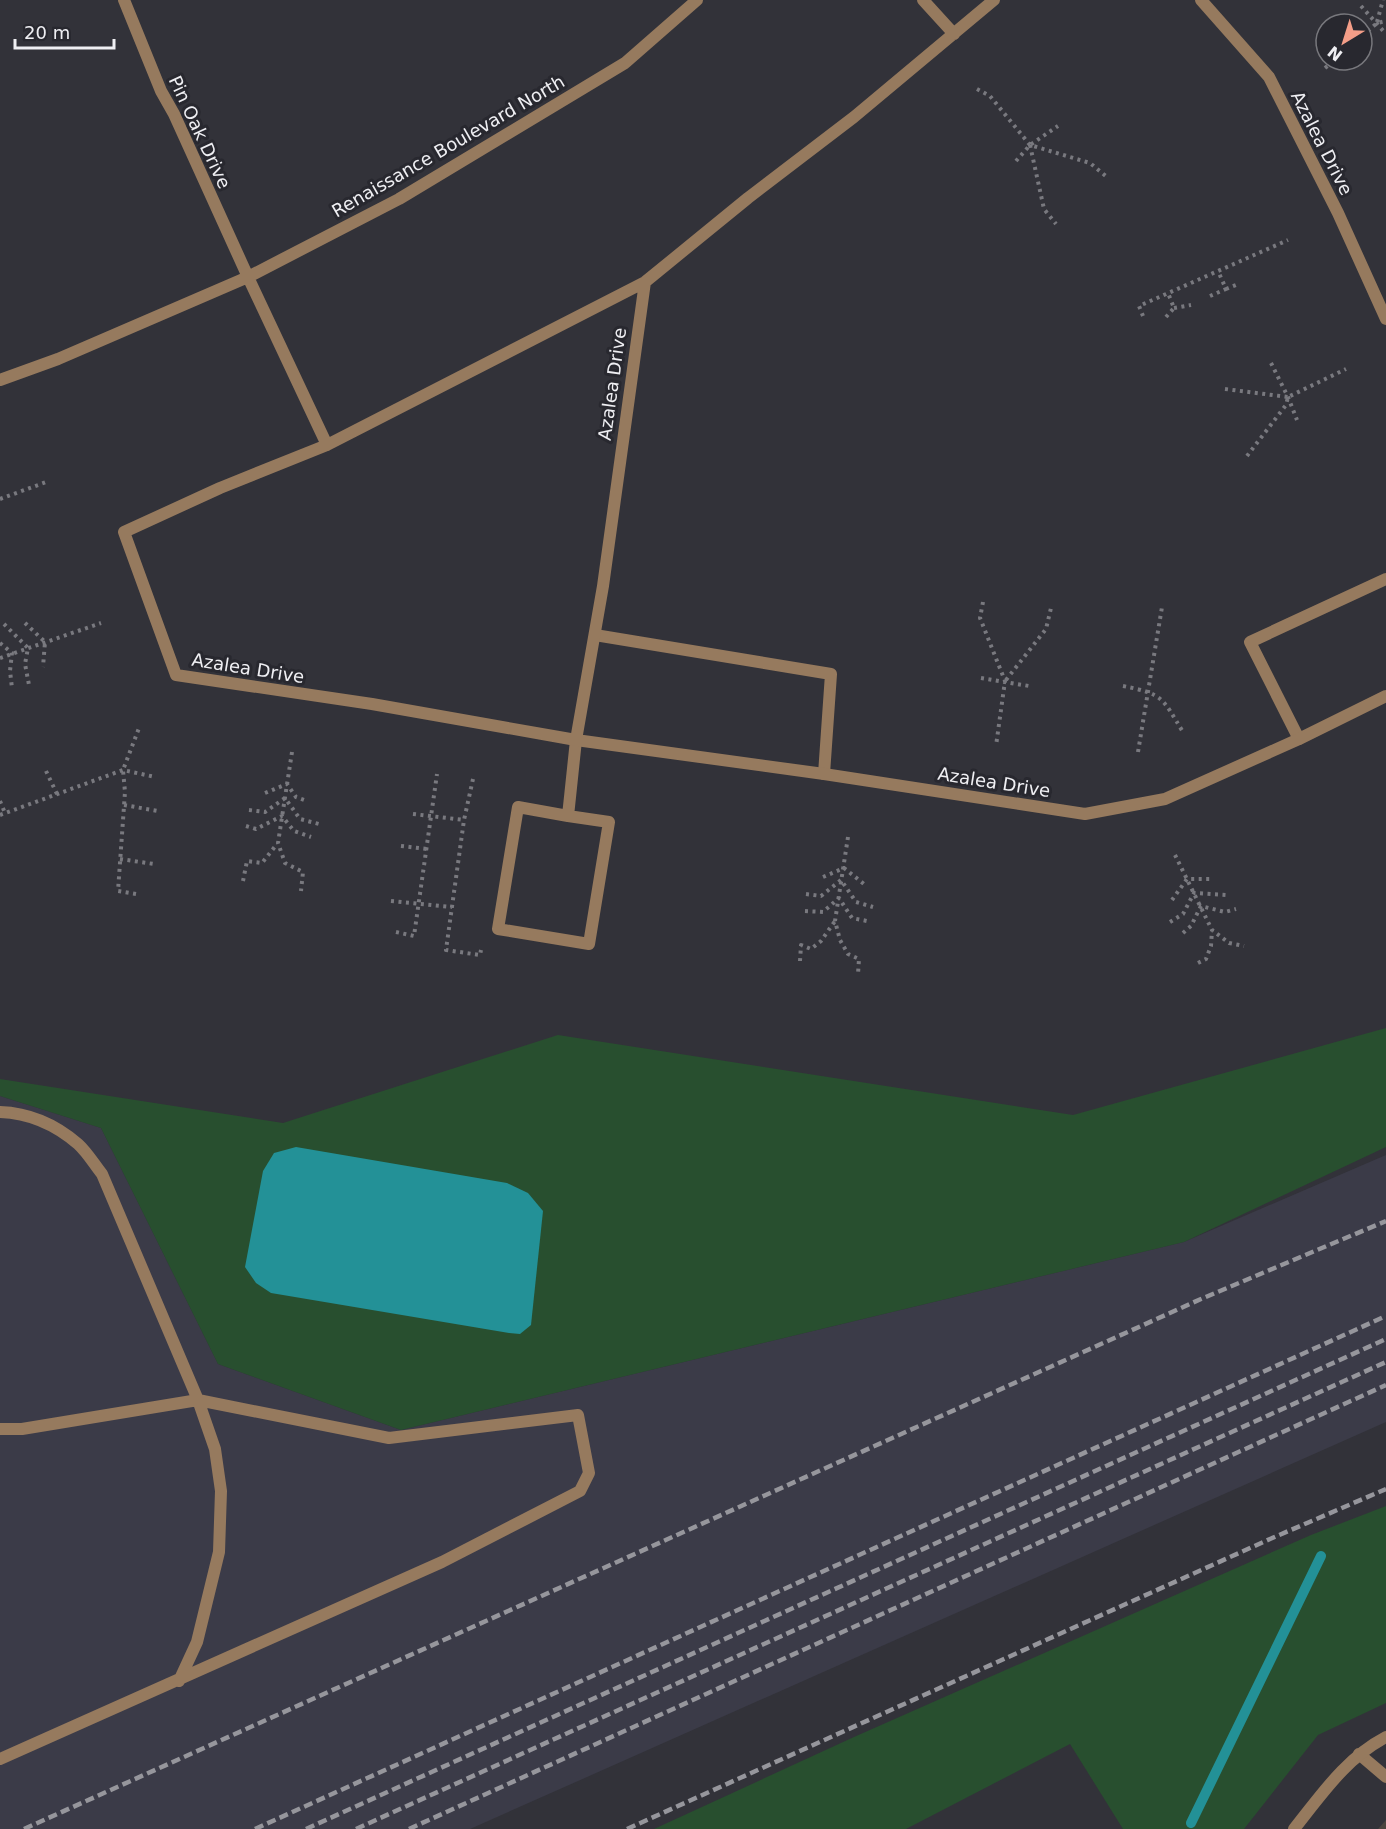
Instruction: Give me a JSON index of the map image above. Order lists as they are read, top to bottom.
{
  "streets": {
    "street": ["Pin Oak Drive", "Azalea Drive", "Renaissance Boulevard North"]
  },
  "crossings": [
    ["Pin Oak Drive", "Renaissance Boulevard North"]
  ],
  "scale_bar": "20 m",
  "north": "bottom left"
}
